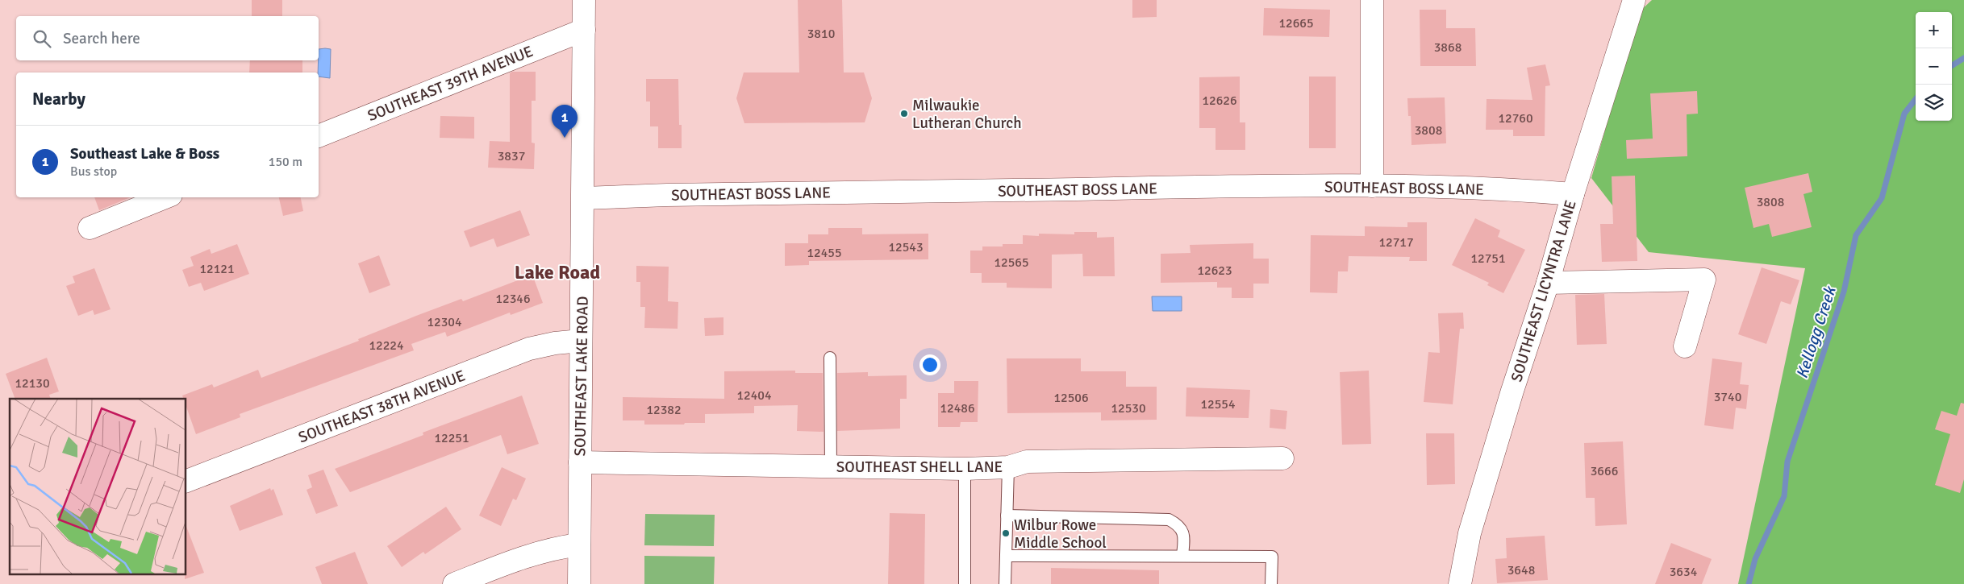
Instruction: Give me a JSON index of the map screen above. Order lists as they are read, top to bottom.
{
  "streets": {
    "street": [
      "SOUTHEAST 39TH AVENUE",
      "SOUTHEAST BOSS LANE",
      "SOUTHEAST LICYNTRA LANE",
      "SOUTHEAST LAKE ROAD",
      "SOUTHEAST 38TH AVENUE",
      "SOUTHEAST SHELL LANE"
    ]
  },
  "crossings": [
    ["SOUTHEAST 39TH AVENUE", "SOUTHEAST LAKE ROAD"],
    ["SOUTHEAST BOSS LANE", "SOUTHEAST LICYNTRA LANE"],
    ["SOUTHEAST BOSS LANE", "SOUTHEAST LAKE ROAD"],
    ["SOUTHEAST LAKE ROAD", "SOUTHEAST 38TH AVENUE"],
    ["SOUTHEAST LAKE ROAD", "SOUTHEAST SHELL LANE"]
  ],
  "districts": ["Lake Road"],
  "water": ["Kellogg Creek"],
  "places": ["Milwaukie Lutheran Church", "Wilbur Rowe Middle School"],
  "house_numbers": [
    "12665",
    "3810",
    "3868",
    "12626",
    "12760",
    "3808",
    "3837",
    "3808",
    "12717",
    "12543",
    "12455",
    "12751",
    "12565",
    "12121",
    "12623",
    "12346",
    "12304",
    "12224",
    "12130",
    "12404",
    "3740",
    "12506",
    "12554",
    "12486",
    "12530",
    "12382",
    "12251",
    "3666",
    "3648",
    "3634"
  ],
  "page": {
    "map_buttons": ["+", "−"],
    "search": "Search here",
    "heading": "Nearby",
    "pins": "1",
    "list": [
      {
        "mark": "1",
        "name": "Southeast Lake & Boss",
        "note": "Bus stop",
        "value": "150 m"
      }
    ]
  }
}
